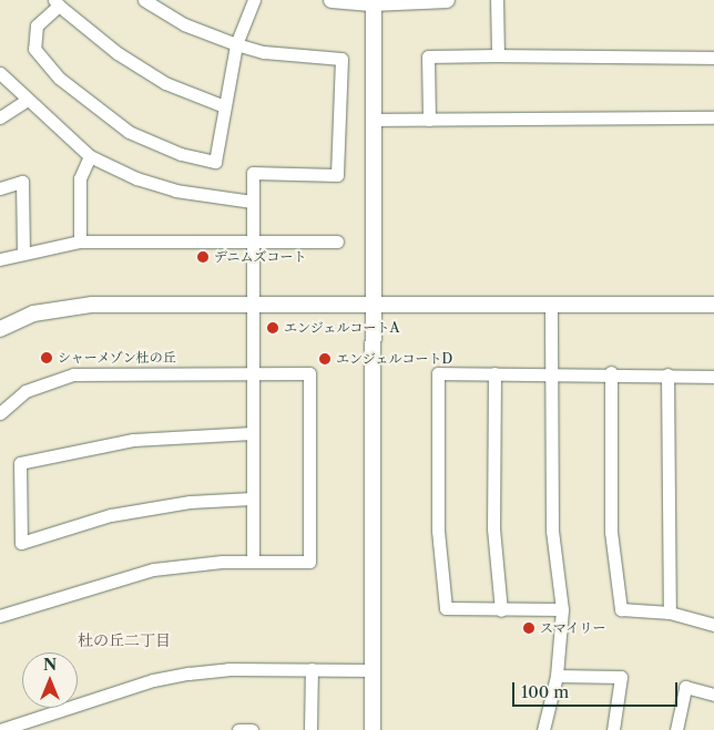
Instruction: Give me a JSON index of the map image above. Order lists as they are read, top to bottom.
{
  "districts": ["杜の丘二丁目"],
  "places": [
    "デニムズコート",
    "エンジェルコートA",
    "シャーメゾン杜の丘",
    "エンジェルコートD",
    "スマイリー"
  ],
  "scale_bar": "100 m",
  "north": "top"
}
